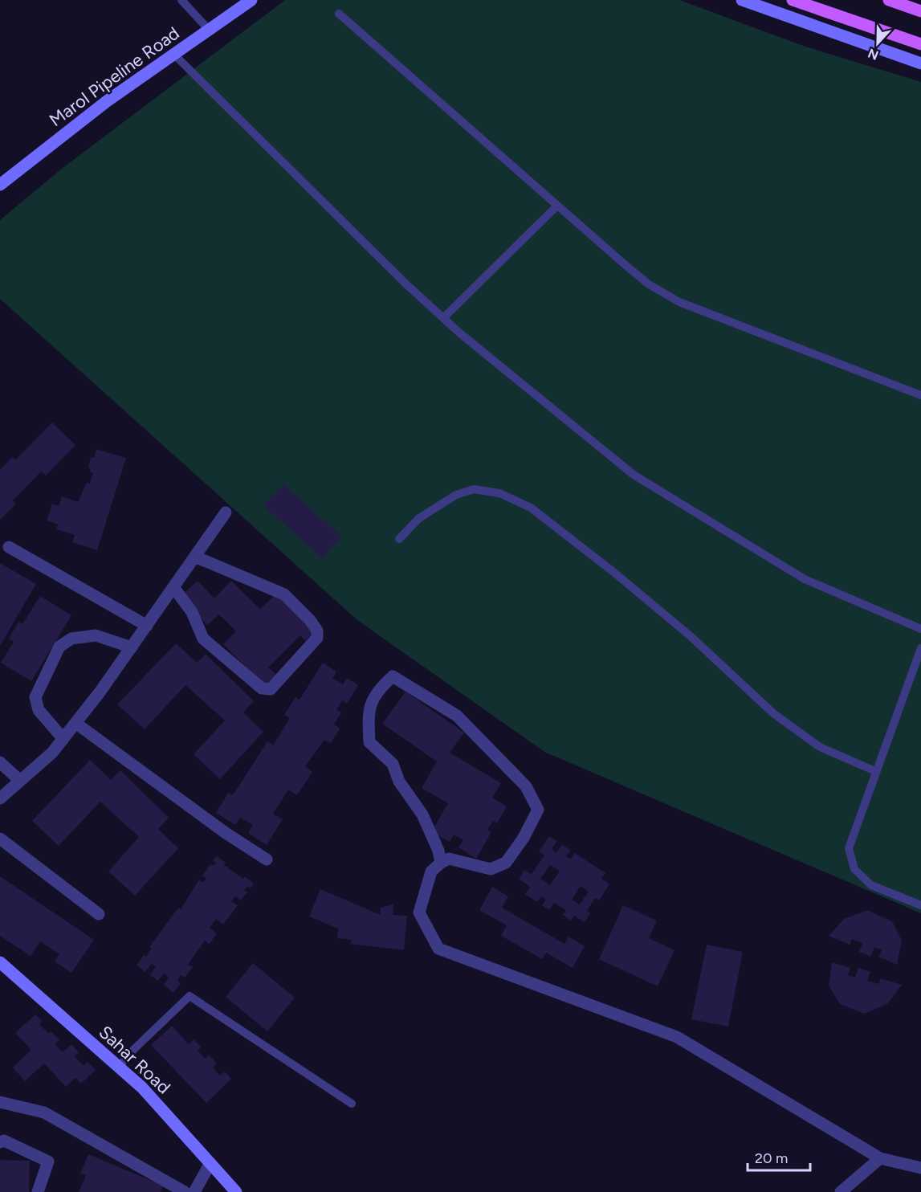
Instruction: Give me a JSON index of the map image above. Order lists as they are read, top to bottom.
{
  "streets": {
    "street": ["Marol Pipeline Road", "Sahar Road"]
  },
  "scale_bar": "20 m",
  "north": "bottom"
}
